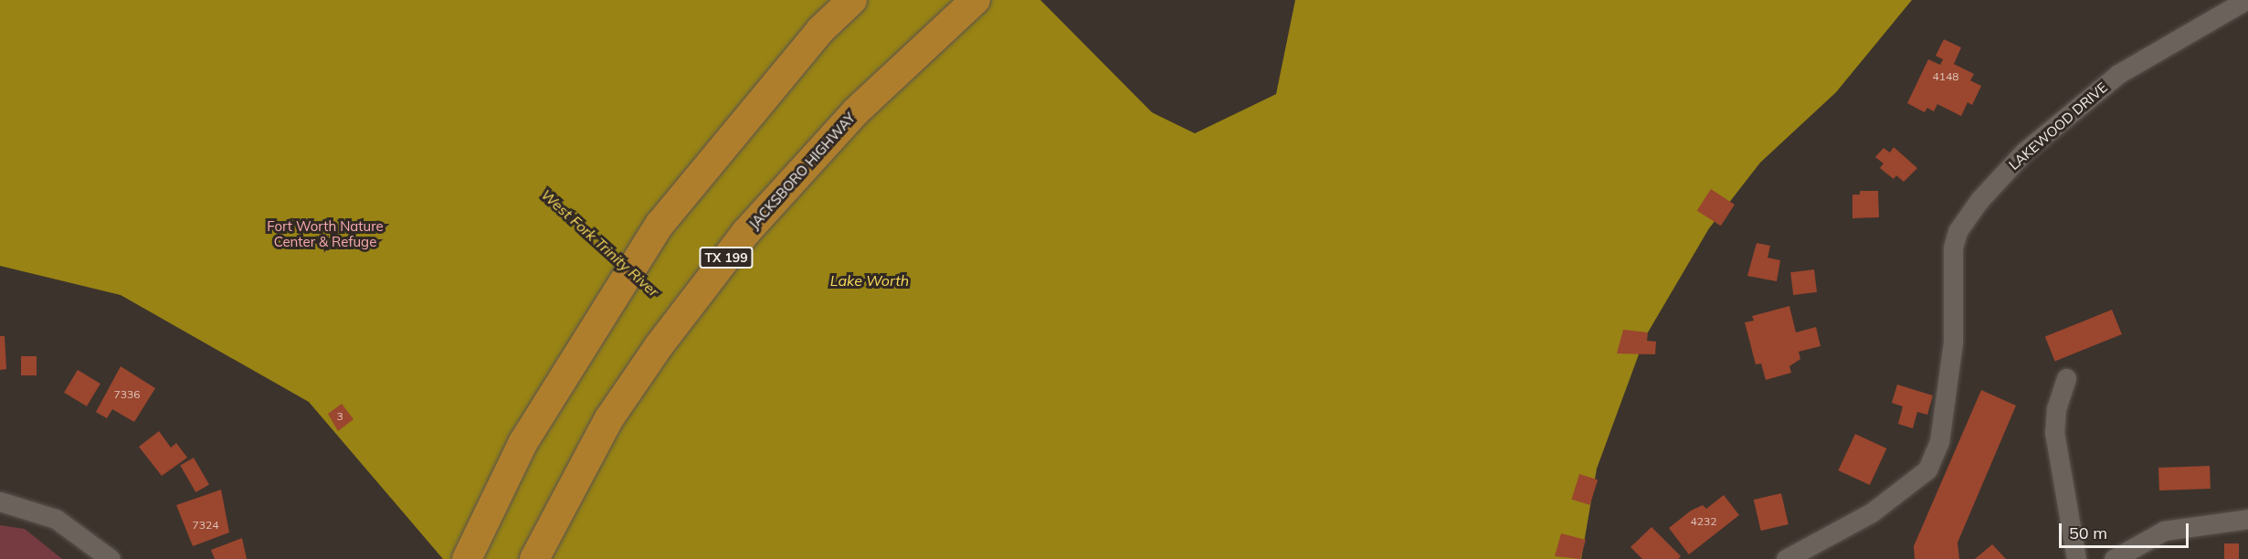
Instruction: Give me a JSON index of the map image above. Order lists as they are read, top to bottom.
{
  "streets": {
    "highway": ["JACKSBORO HIGHWAY", "TX 199"],
    "street": ["LAKEWOOD DRIVE"]
  },
  "water": ["West Fork Trinity River", "Lake Worth"],
  "parks": ["Fort Worth Nature Center & Refuge"],
  "house_numbers": [
    "4148",
    "7336",
    "3",
    "4232",
    "7324"
  ],
  "scale_bar": "50 m"
}
